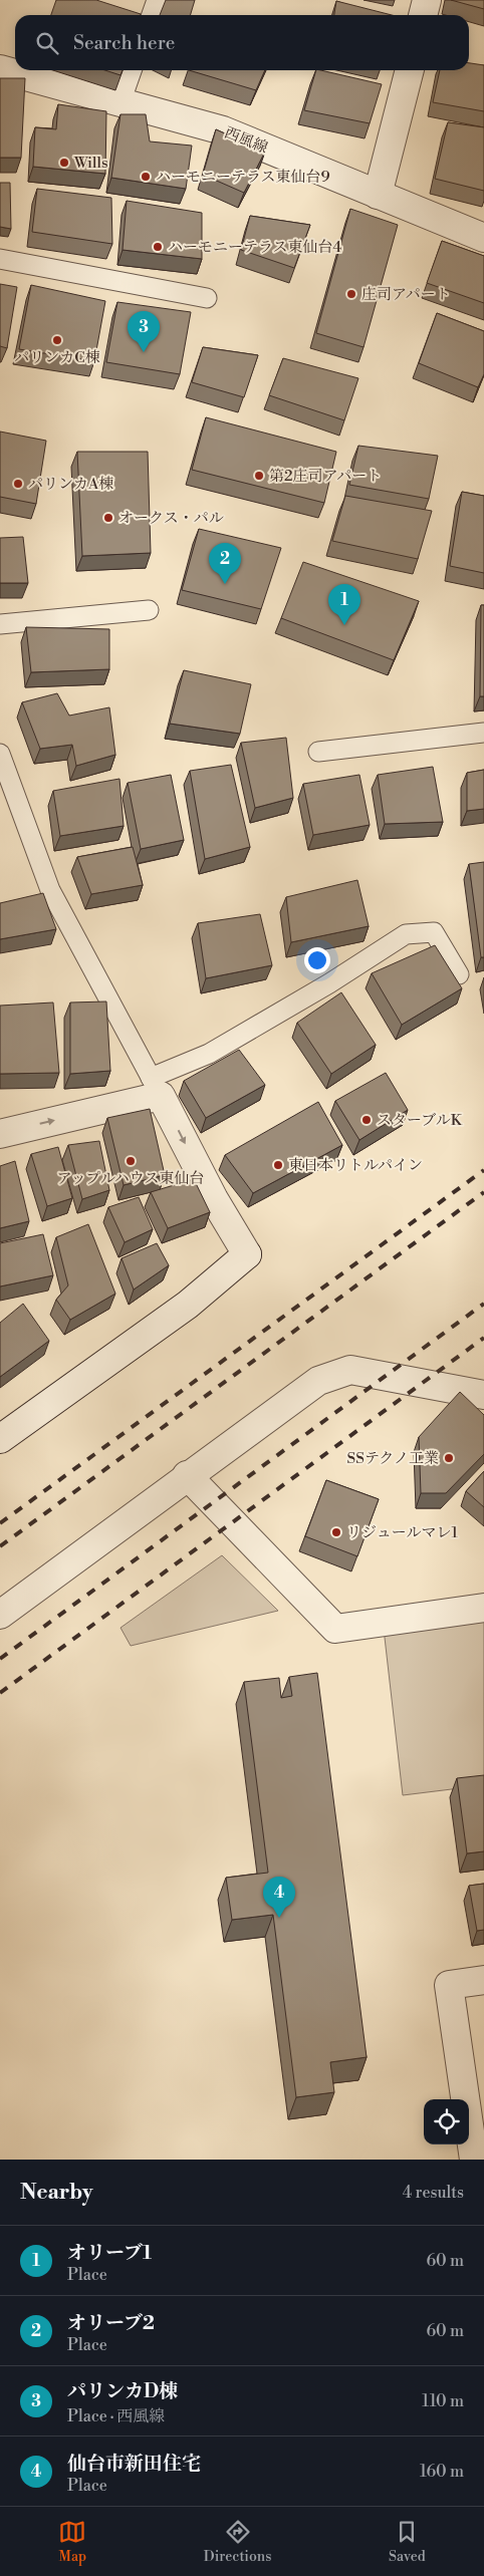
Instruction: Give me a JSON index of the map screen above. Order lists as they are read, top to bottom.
{
  "streets": {
    "street": ["西風線"]
  },
  "places": [
    "Wills",
    "ハーモニーテラス東仙台9",
    "ハーモニーテラス東仙台4",
    "庄司アパート",
    "パリンカC棟",
    "第2庄司アパート",
    "パリンカA棟",
    "オークス・パル",
    "スターブルK",
    "アップルハウス東仙台",
    "東日本リトルパイン",
    "SSテクノ工業",
    "リジュールマレ1"
  ],
  "page": {
    "search": "Search here",
    "pins": [
      "3",
      "2",
      "1",
      "4"
    ],
    "heading": ["Nearby", "4 results"],
    "list": [
      {
        "mark": "1",
        "name": "オリーブ1",
        "note": "Place",
        "value": "60 m"
      },
      {
        "mark": "2",
        "name": "オリーブ2",
        "note": "Place",
        "value": "60 m"
      },
      {
        "mark": "3",
        "name": "パリンカD棟",
        "note": "Place · 西風線",
        "value": "110 m"
      },
      {
        "mark": "4",
        "name": "仙台市新田住宅",
        "note": "Place",
        "value": "160 m"
      }
    ],
    "nav": ["Map", "Directions", "Saved"]
  }
}
